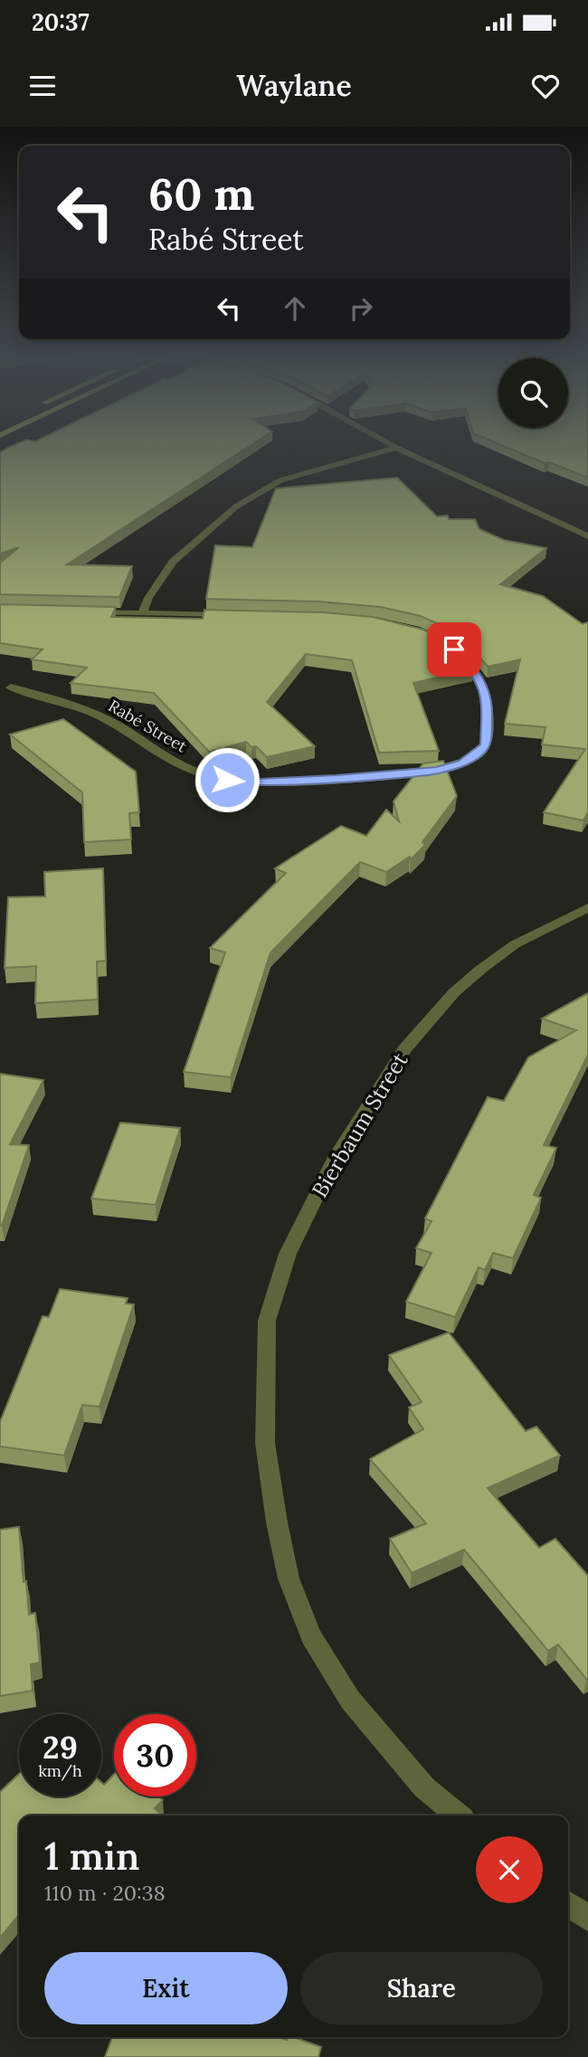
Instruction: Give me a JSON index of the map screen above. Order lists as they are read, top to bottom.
{
  "streets": {
    "street": ["Rabé Street", "Bierbaum Street"]
  },
  "page": {
    "status": "20:37",
    "header": "Waylane",
    "turn": ["60 m", "Rabé Street"],
    "speed": "29 km/h",
    "limit": "30",
    "heading": ["1 min", "110 m · 20:38"],
    "buttons": ["Exit", "Share"]
  }
}
